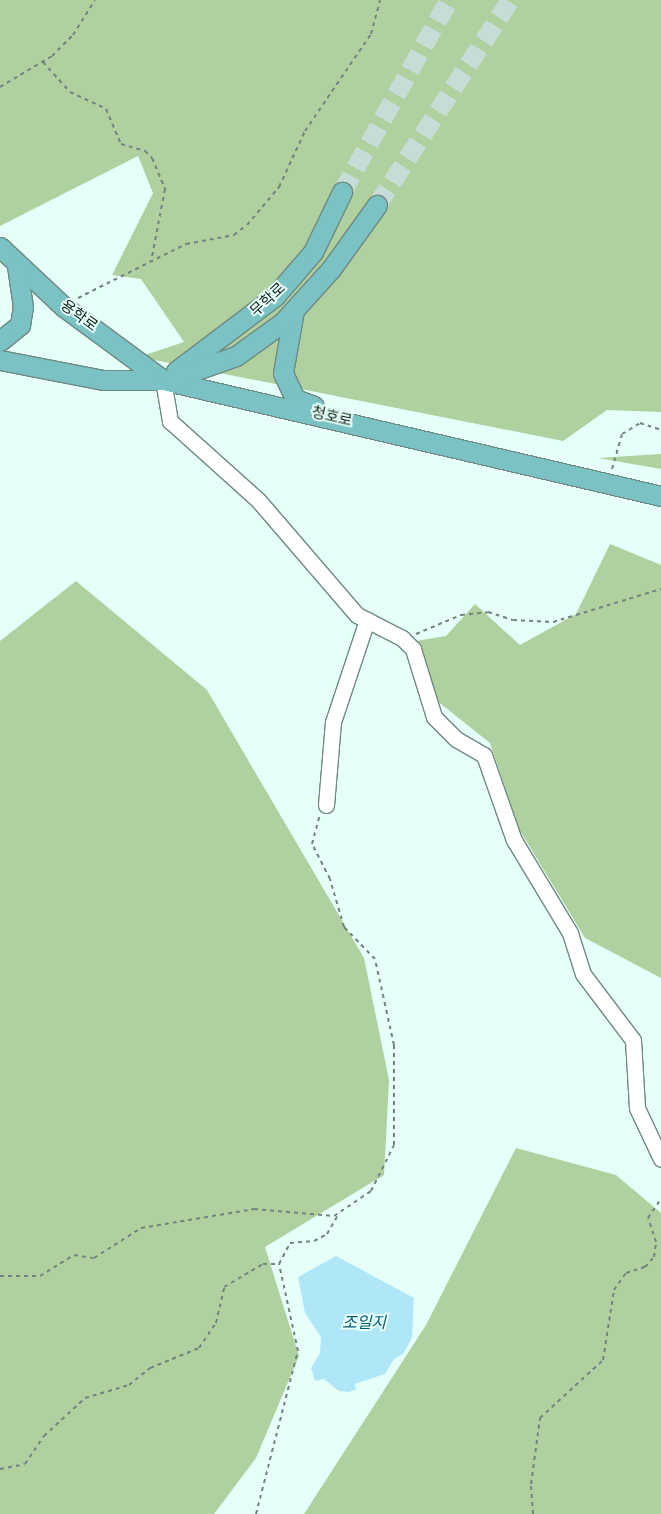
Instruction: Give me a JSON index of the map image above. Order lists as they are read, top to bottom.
{
  "streets": {
    "main road": ["무학로", "용학로", "청호로"]
  },
  "crossings": [
    ["무학로", "용학로"],
    ["무학로", "청호로"],
    ["용학로", "청호로"]
  ],
  "water": ["조일지"]
}
